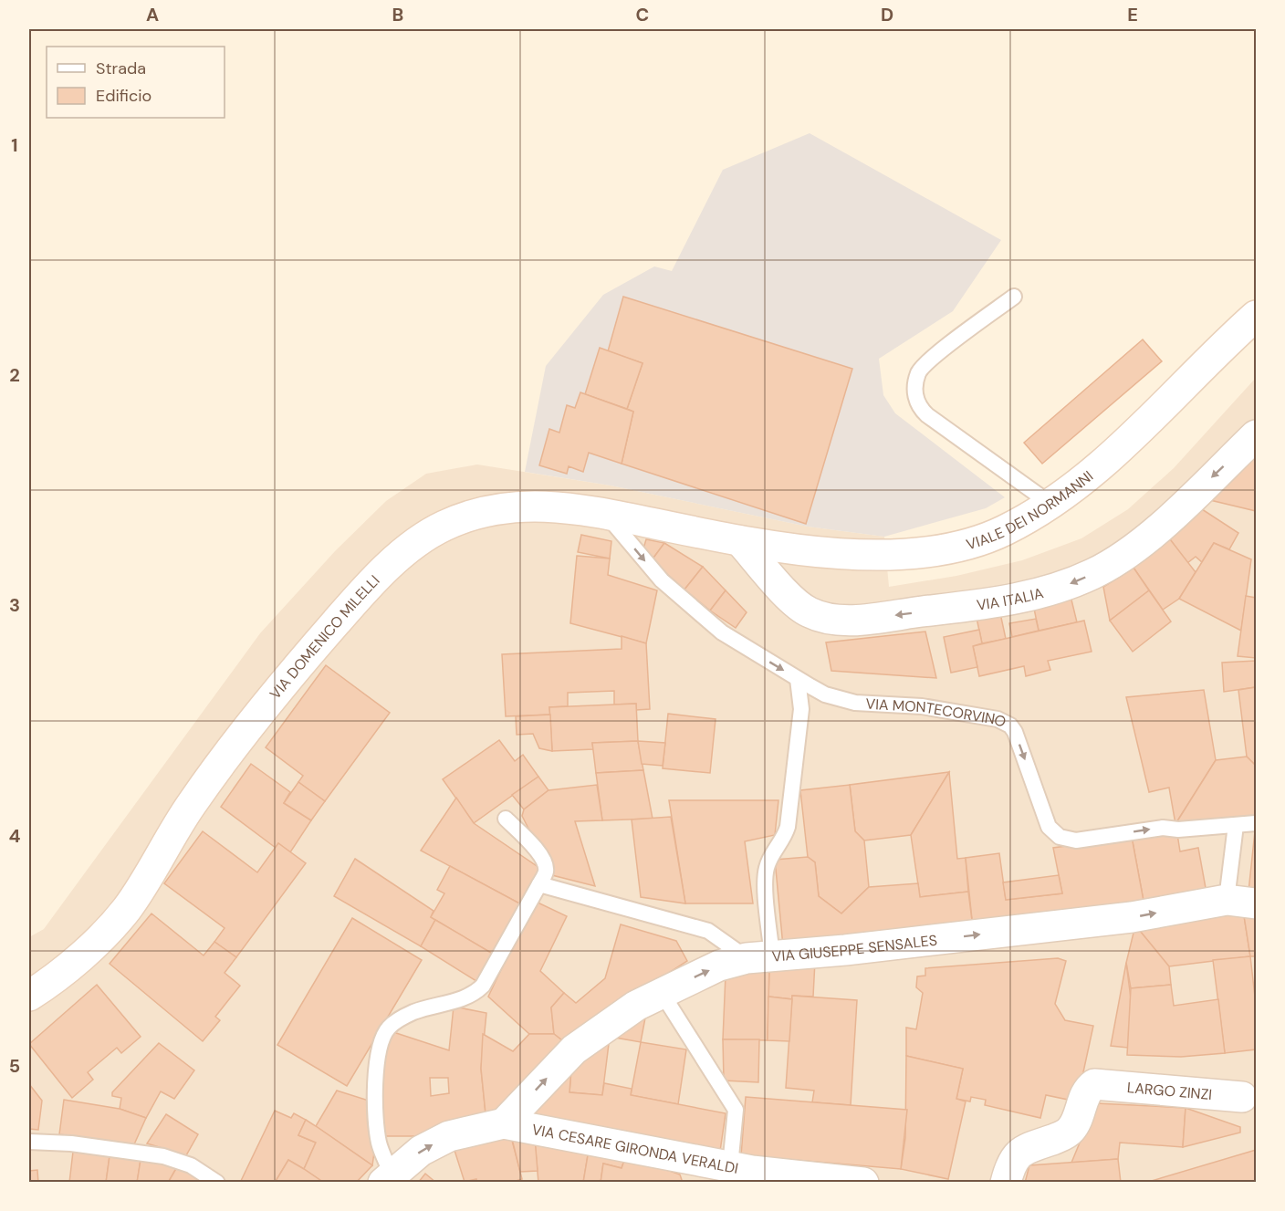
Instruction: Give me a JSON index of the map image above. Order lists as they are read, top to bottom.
{
  "streets": {
    "street": [
      "VIALE DEI NORMANNI",
      "VIA ITALIA",
      "VIA DOMENICO MILELLI",
      "VIA GIUSEPPE SENSALES",
      "LARGO ZINZI",
      "VIA CESARE GIRONDA VERALDI"
    ],
    "lane": ["VIA MONTECORVINO"]
  },
  "crossings": [
    ["VIALE DEI NORMANNI", "VIA ITALIA"],
    ["VIALE DEI NORMANNI", "VIA DOMENICO MILELLI"],
    ["VIA ITALIA", "VIA DOMENICO MILELLI"],
    ["VIA DOMENICO MILELLI", "VIA MONTECORVINO"],
    ["VIA GIUSEPPE SENSALES", "VIA CESARE GIRONDA VERALDI"]
  ],
  "one_way": ["VIA ITALIA", "VIA MONTECORVINO", "VIA GIUSEPPE SENSALES"],
  "legend": ["Strada", "Edificio"],
  "grid": {
    "columns": [
      "A",
      "B",
      "C",
      "D",
      "E"
    ],
    "rows": [
      "1",
      "2",
      "3",
      "4",
      "5"
    ]
  }
}
